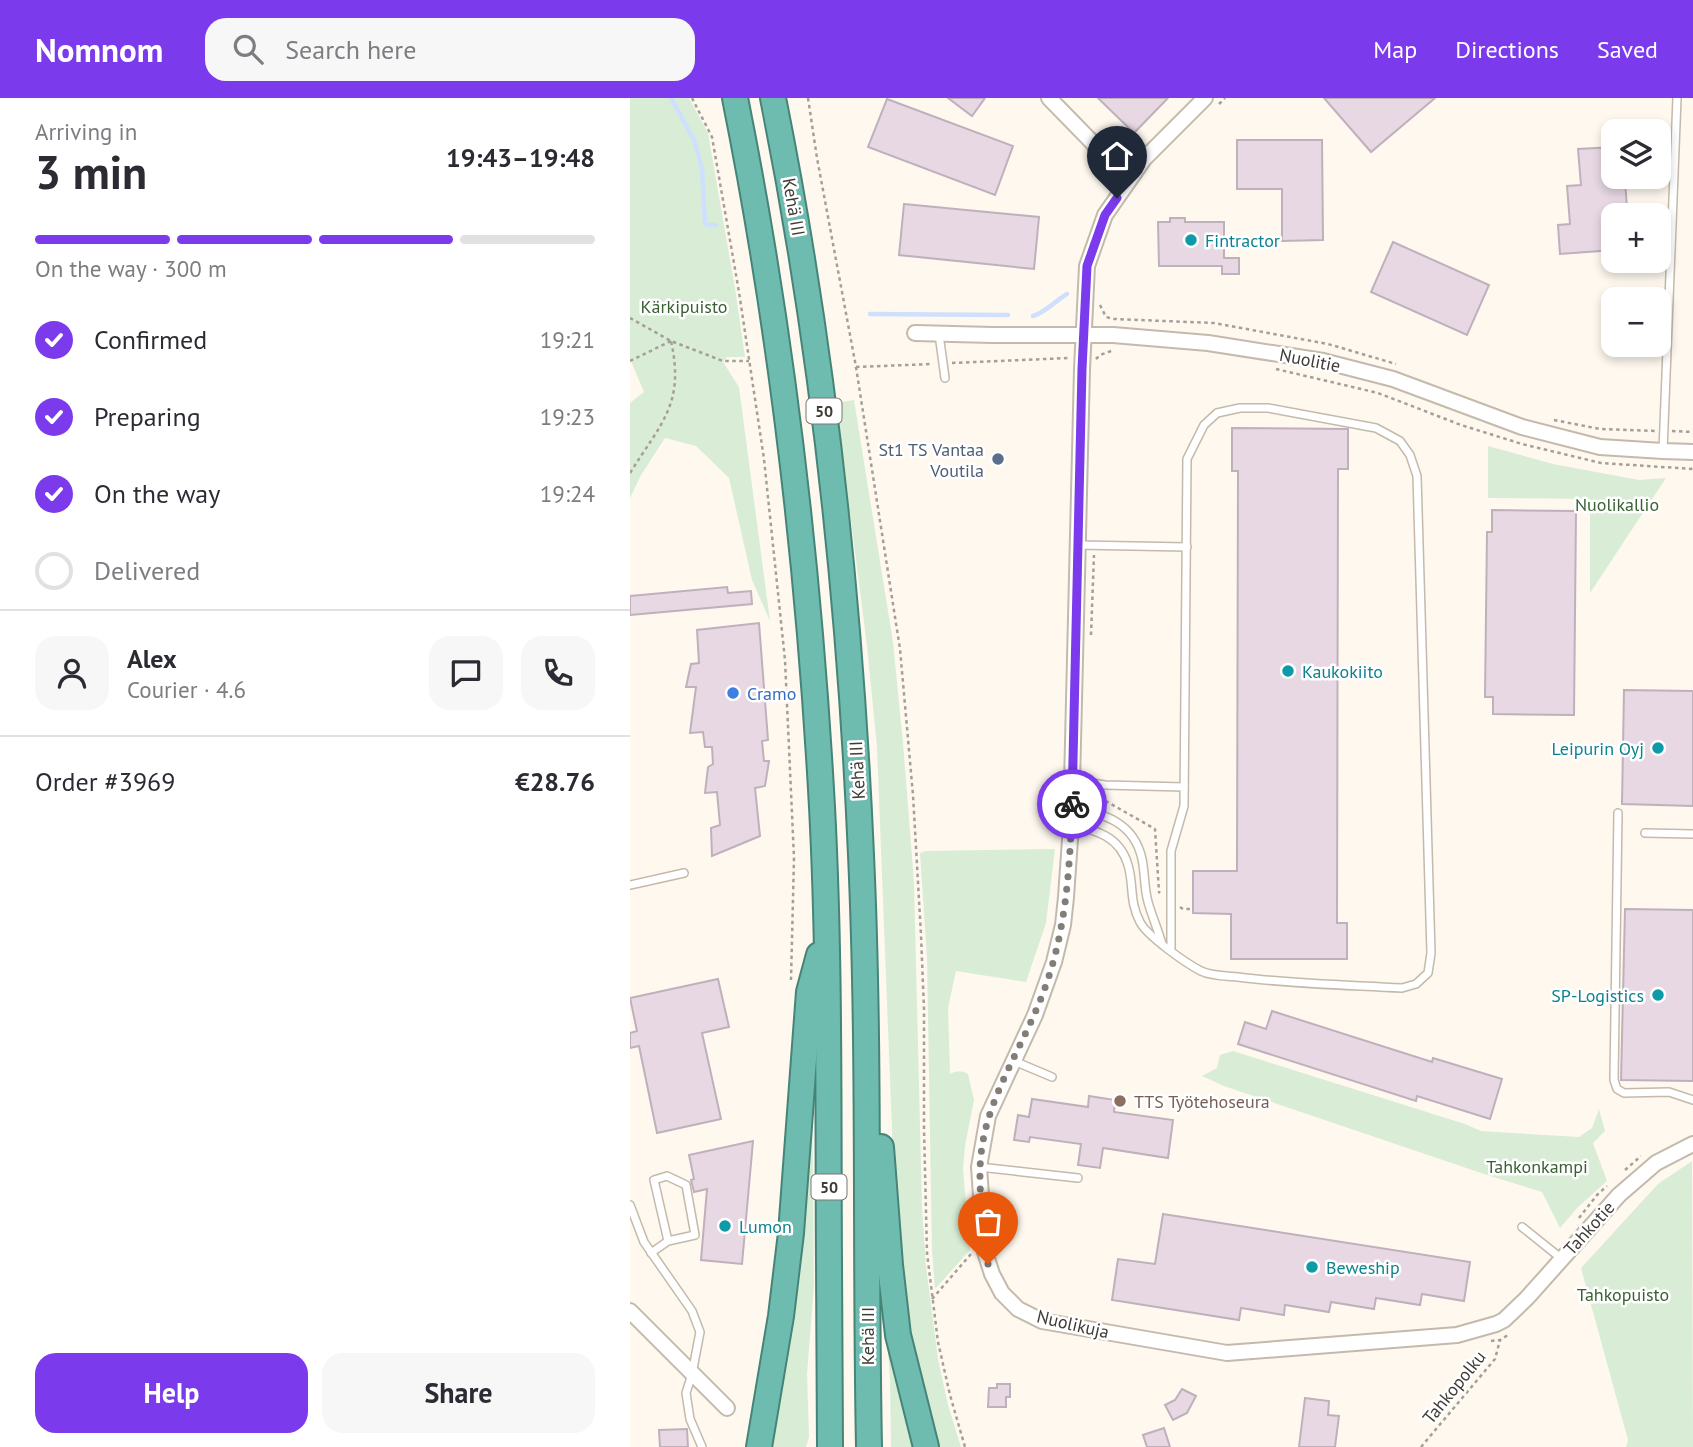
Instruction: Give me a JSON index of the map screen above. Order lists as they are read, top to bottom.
{
  "streets": {
    "highway": ["Kehä III", "50"],
    "street": ["Nuolitie", "Tahkotie", "Nuolikuja"],
    "path": ["Tahkopolku"]
  },
  "crossings": [
    ["Nuolitie", "Nuolikuja"],
    ["Tahkotie", "Nuolikuja"]
  ],
  "parks": [
    "Kärkipuisto",
    "Nuolikallio",
    "Tahkonkampi",
    "Tahkopuisto"
  ],
  "places": [
    "Fintractor",
    "St1 TS Vantaa Voutila",
    "Kaukokiito",
    "Cramo",
    "Leipurin Oyj",
    "SP-Logistics",
    "TTS Työtehoseura",
    "Lumon",
    "Beweship"
  ],
  "page": {
    "header": "Nomnom",
    "search": "Search here",
    "nav": ["Map", "Directions", "Saved"],
    "heading": ["3 min", "Arriving in", "19:43–19:48"],
    "panel": [
      "Alex",
      "Courier · 4.6",
      "Order #3969",
      "€28.76"
    ],
    "map_buttons": ["+", "−"],
    "bar": "On the way · 300 m",
    "list": [
      ["Confirmed", "19:21"],
      ["Preparing", "19:23"],
      ["On the way", "19:24"],
      "Delivered"
    ],
    "buttons": ["Help", "Share"]
  }
}
